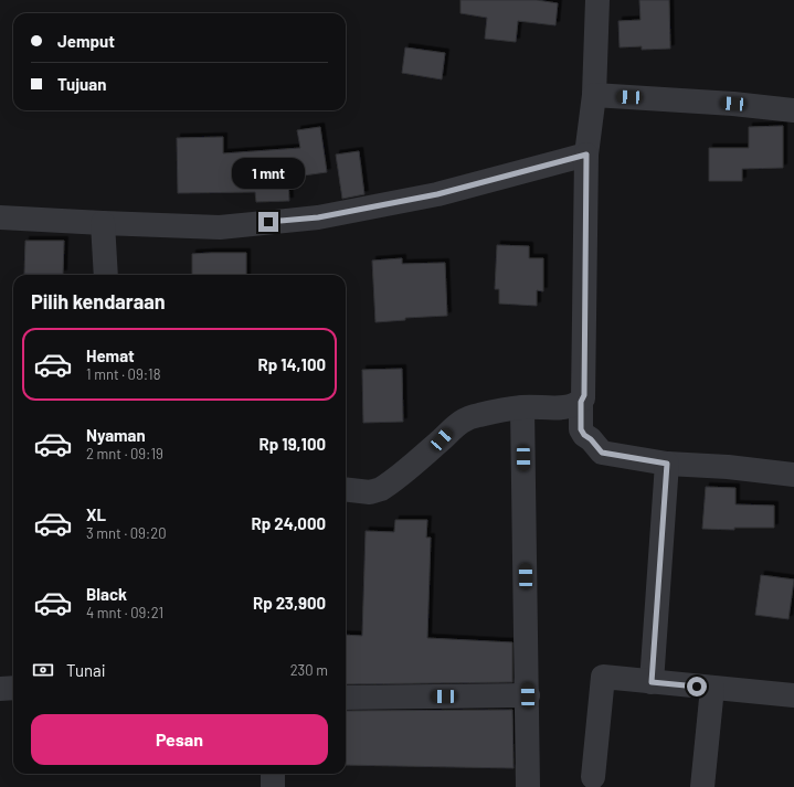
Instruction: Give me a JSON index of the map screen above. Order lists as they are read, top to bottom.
{
  "page": {
    "banner": ["Jemput", "Tujuan"],
    "bubble": "1 mnt",
    "heading": "Pilih kendaraan",
    "list": [
      {
        "name": "Hemat",
        "note": "1 mnt · 09:18",
        "value": "Rp 14,100"
      },
      {
        "name": "Nyaman",
        "note": "2 mnt · 09:19",
        "value": "Rp 19,100"
      },
      {
        "name": "XL",
        "note": "3 mnt · 09:20",
        "value": "Rp 24,000"
      },
      {
        "name": "Black",
        "note": "4 mnt · 09:21",
        "value": "Rp 23,900"
      }
    ],
    "pay": ["Tunai", "230 m"],
    "buttons": "Pesan"
  }
}
